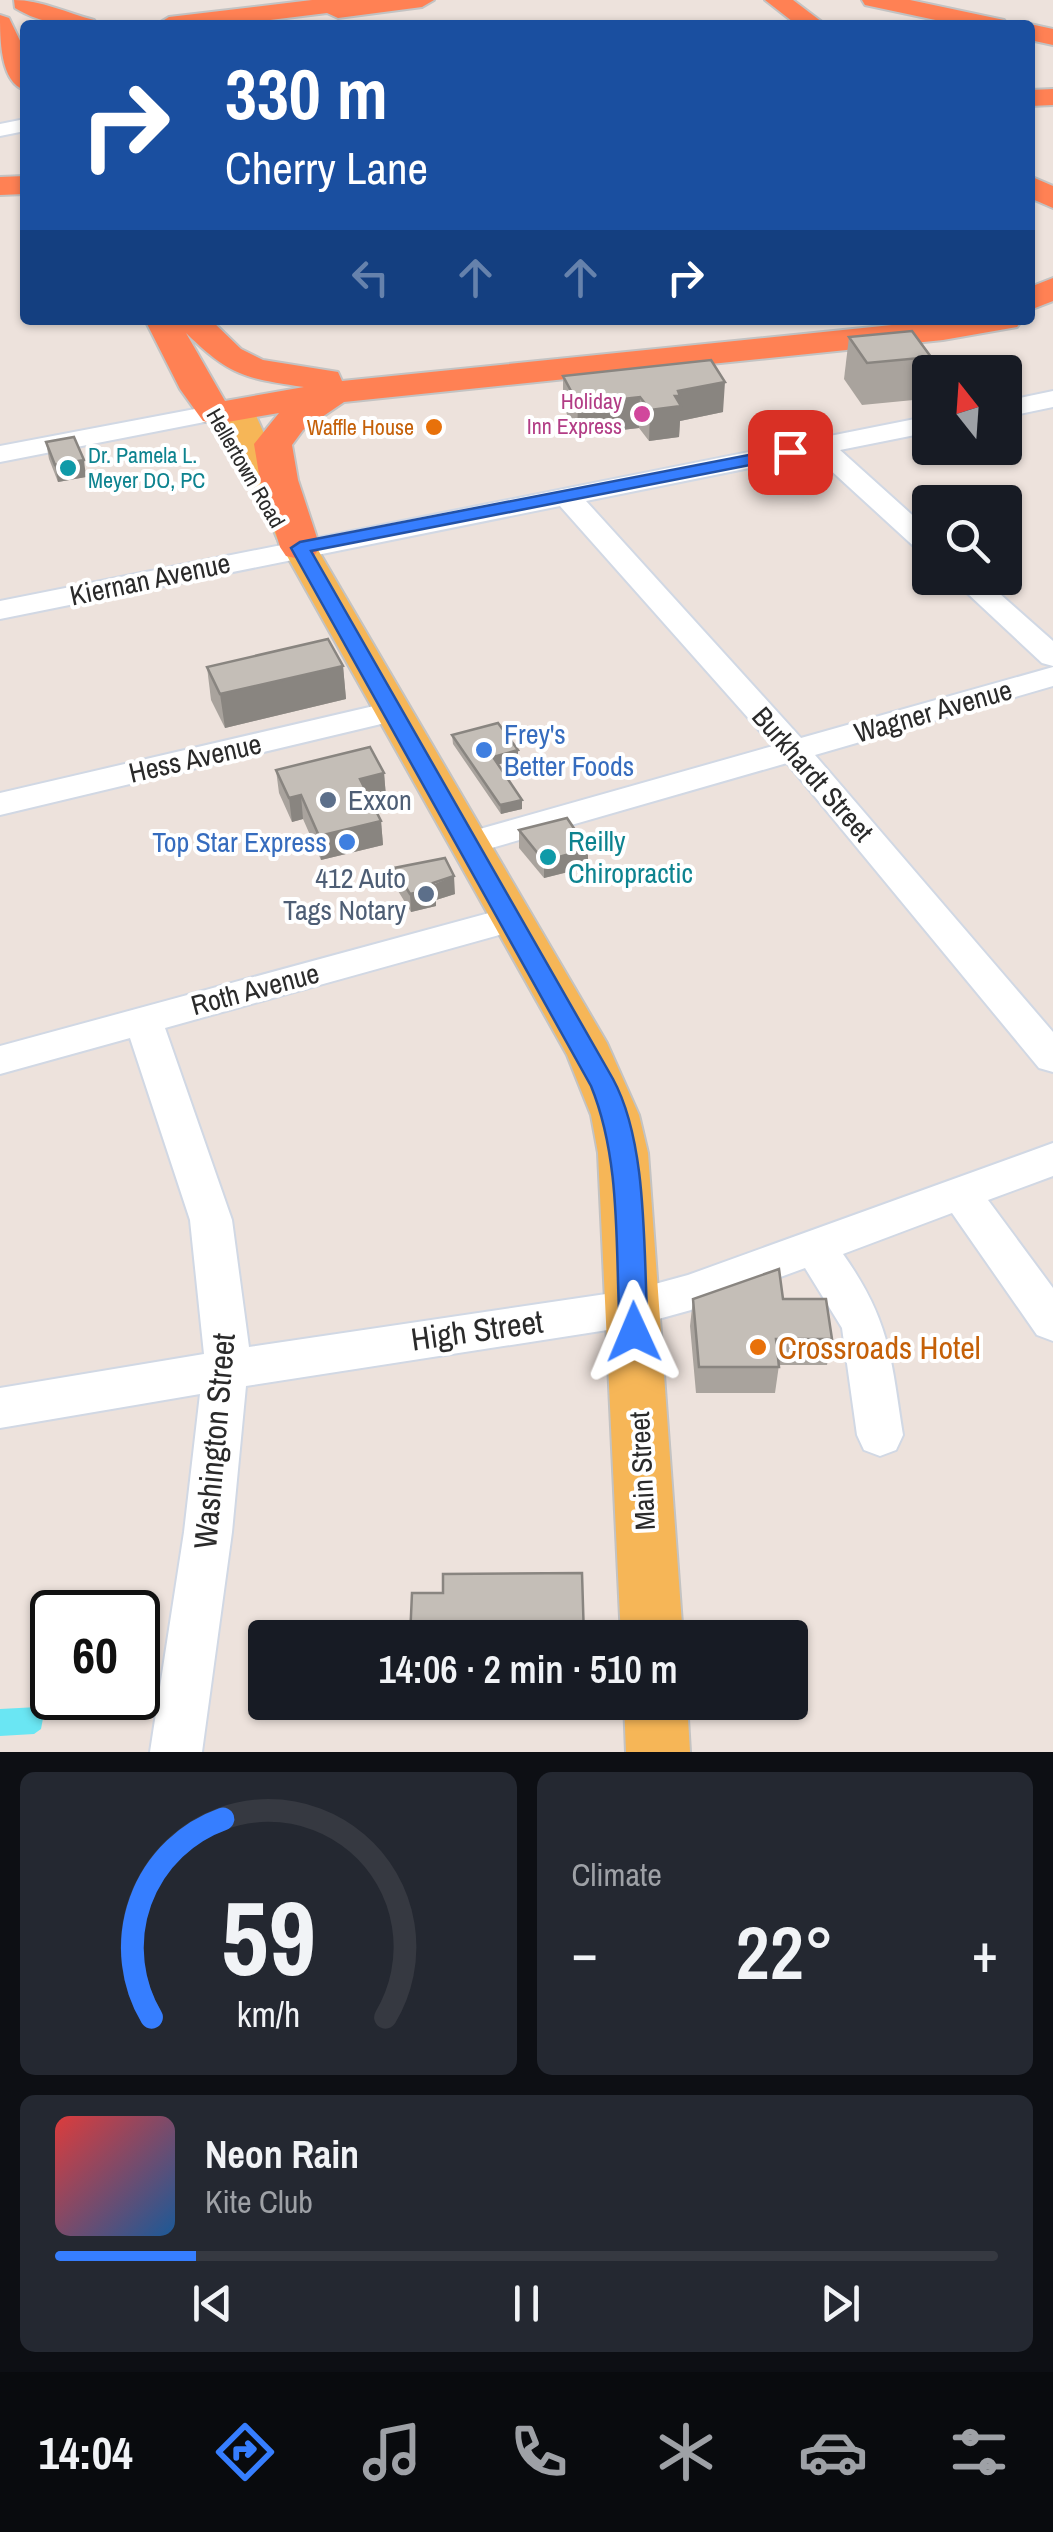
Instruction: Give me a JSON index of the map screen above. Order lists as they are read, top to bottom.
{
  "streets": {
    "highway": ["Hellertown Road"],
    "main road": ["Main Street"],
    "street": [
      "Kiernan Avenue",
      "Wagner Avenue",
      "Hess Avenue",
      "Burkhardt Street",
      "Roth Avenue",
      "High Street",
      "Washington Street"
    ]
  },
  "crossings": [
    ["Hellertown Road", "Kiernan Avenue"],
    ["Hellertown Road", "Main Street"],
    ["Kiernan Avenue", "Burkhardt Street"],
    ["Kiernan Avenue", "Main Street"],
    ["Wagner Avenue", "Burkhardt Street"],
    ["Wagner Avenue", "Main Street"],
    ["Hess Avenue", "Main Street"],
    ["Roth Avenue", "Washington Street"],
    ["Roth Avenue", "Main Street"],
    ["High Street", "Washington Street"],
    ["High Street", "Main Street"]
  ],
  "places": [
    "Holiday Inn Express",
    "Waffle House",
    "Dr. Pamela L. Meyer DO, PC",
    "Frey's Better Foods",
    "Exxon",
    "Top Star Express",
    "Reilly Chiropractic",
    "412 Auto Tags Notary",
    "Crossroads Hotel"
  ],
  "north": "top",
  "page": {
    "turn": ["330 m", "Cherry Lane"],
    "limit": "60",
    "trip": "14:06 · 2 min · 510 m",
    "tile": "Climate",
    "heat": ["−", "22°", "+"],
    "song": ["Neon Rain", "Kite Club"],
    "tabs": "14:04",
    "gauge": ["59", "km/h"]
  }
}
